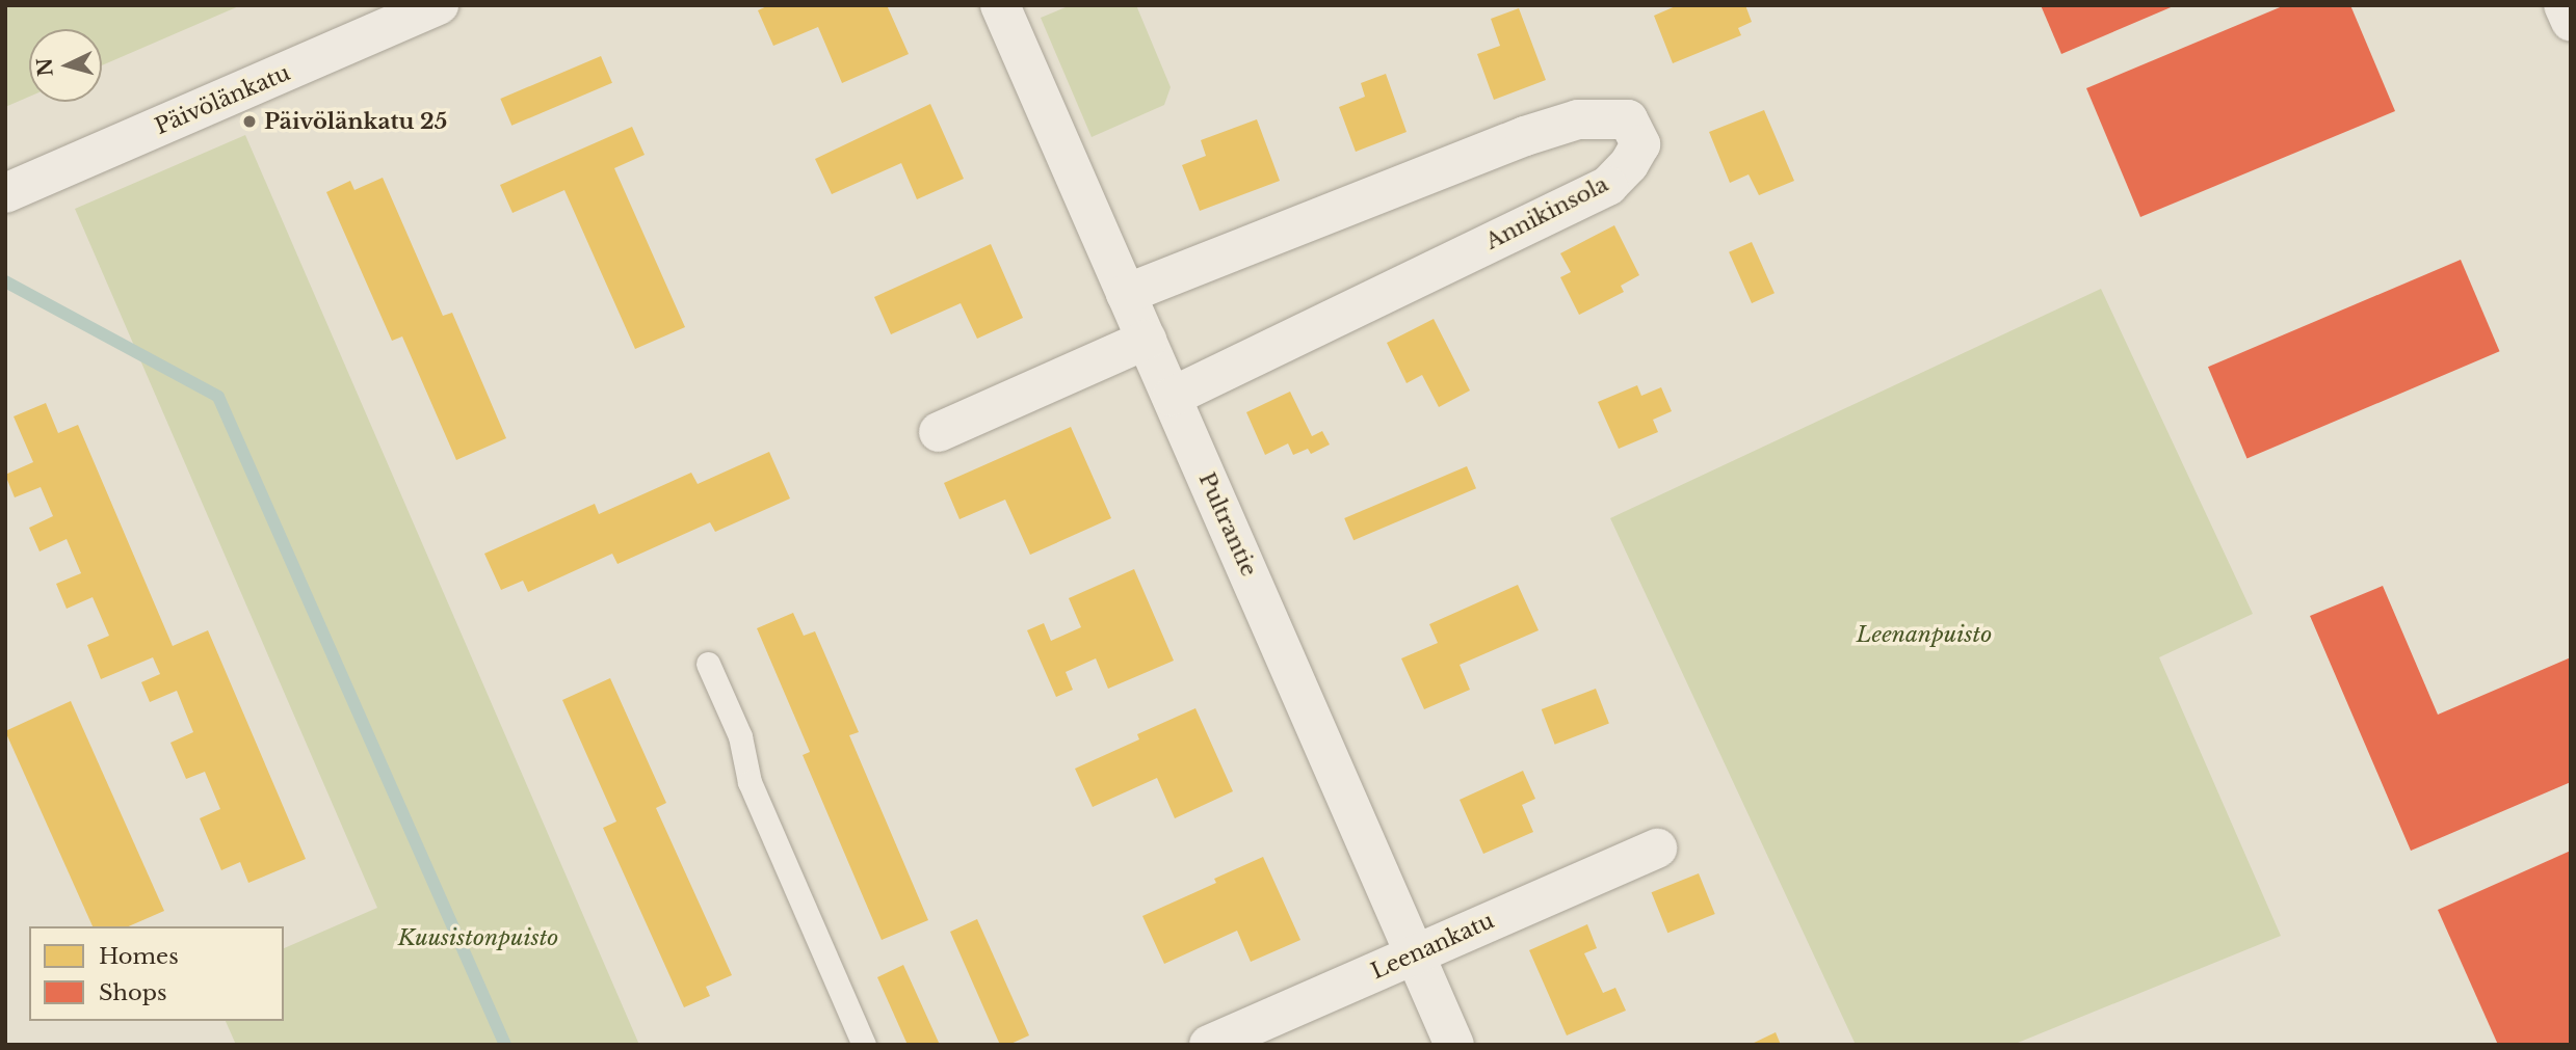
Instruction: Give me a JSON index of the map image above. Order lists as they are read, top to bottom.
{
  "streets": {
    "street": [
      "Päivölänkatu",
      "Annikinsola",
      "Pultrantie",
      "Leenankatu"
    ]
  },
  "crossings": [
    ["Annikinsola", "Pultrantie"],
    ["Pultrantie", "Leenankatu"]
  ],
  "parks": ["Leenanpuisto", "Kuusistonpuisto"],
  "places": ["Päivölänkatu 25"],
  "legend": ["Homes", "Shops"],
  "north": "left"
}
